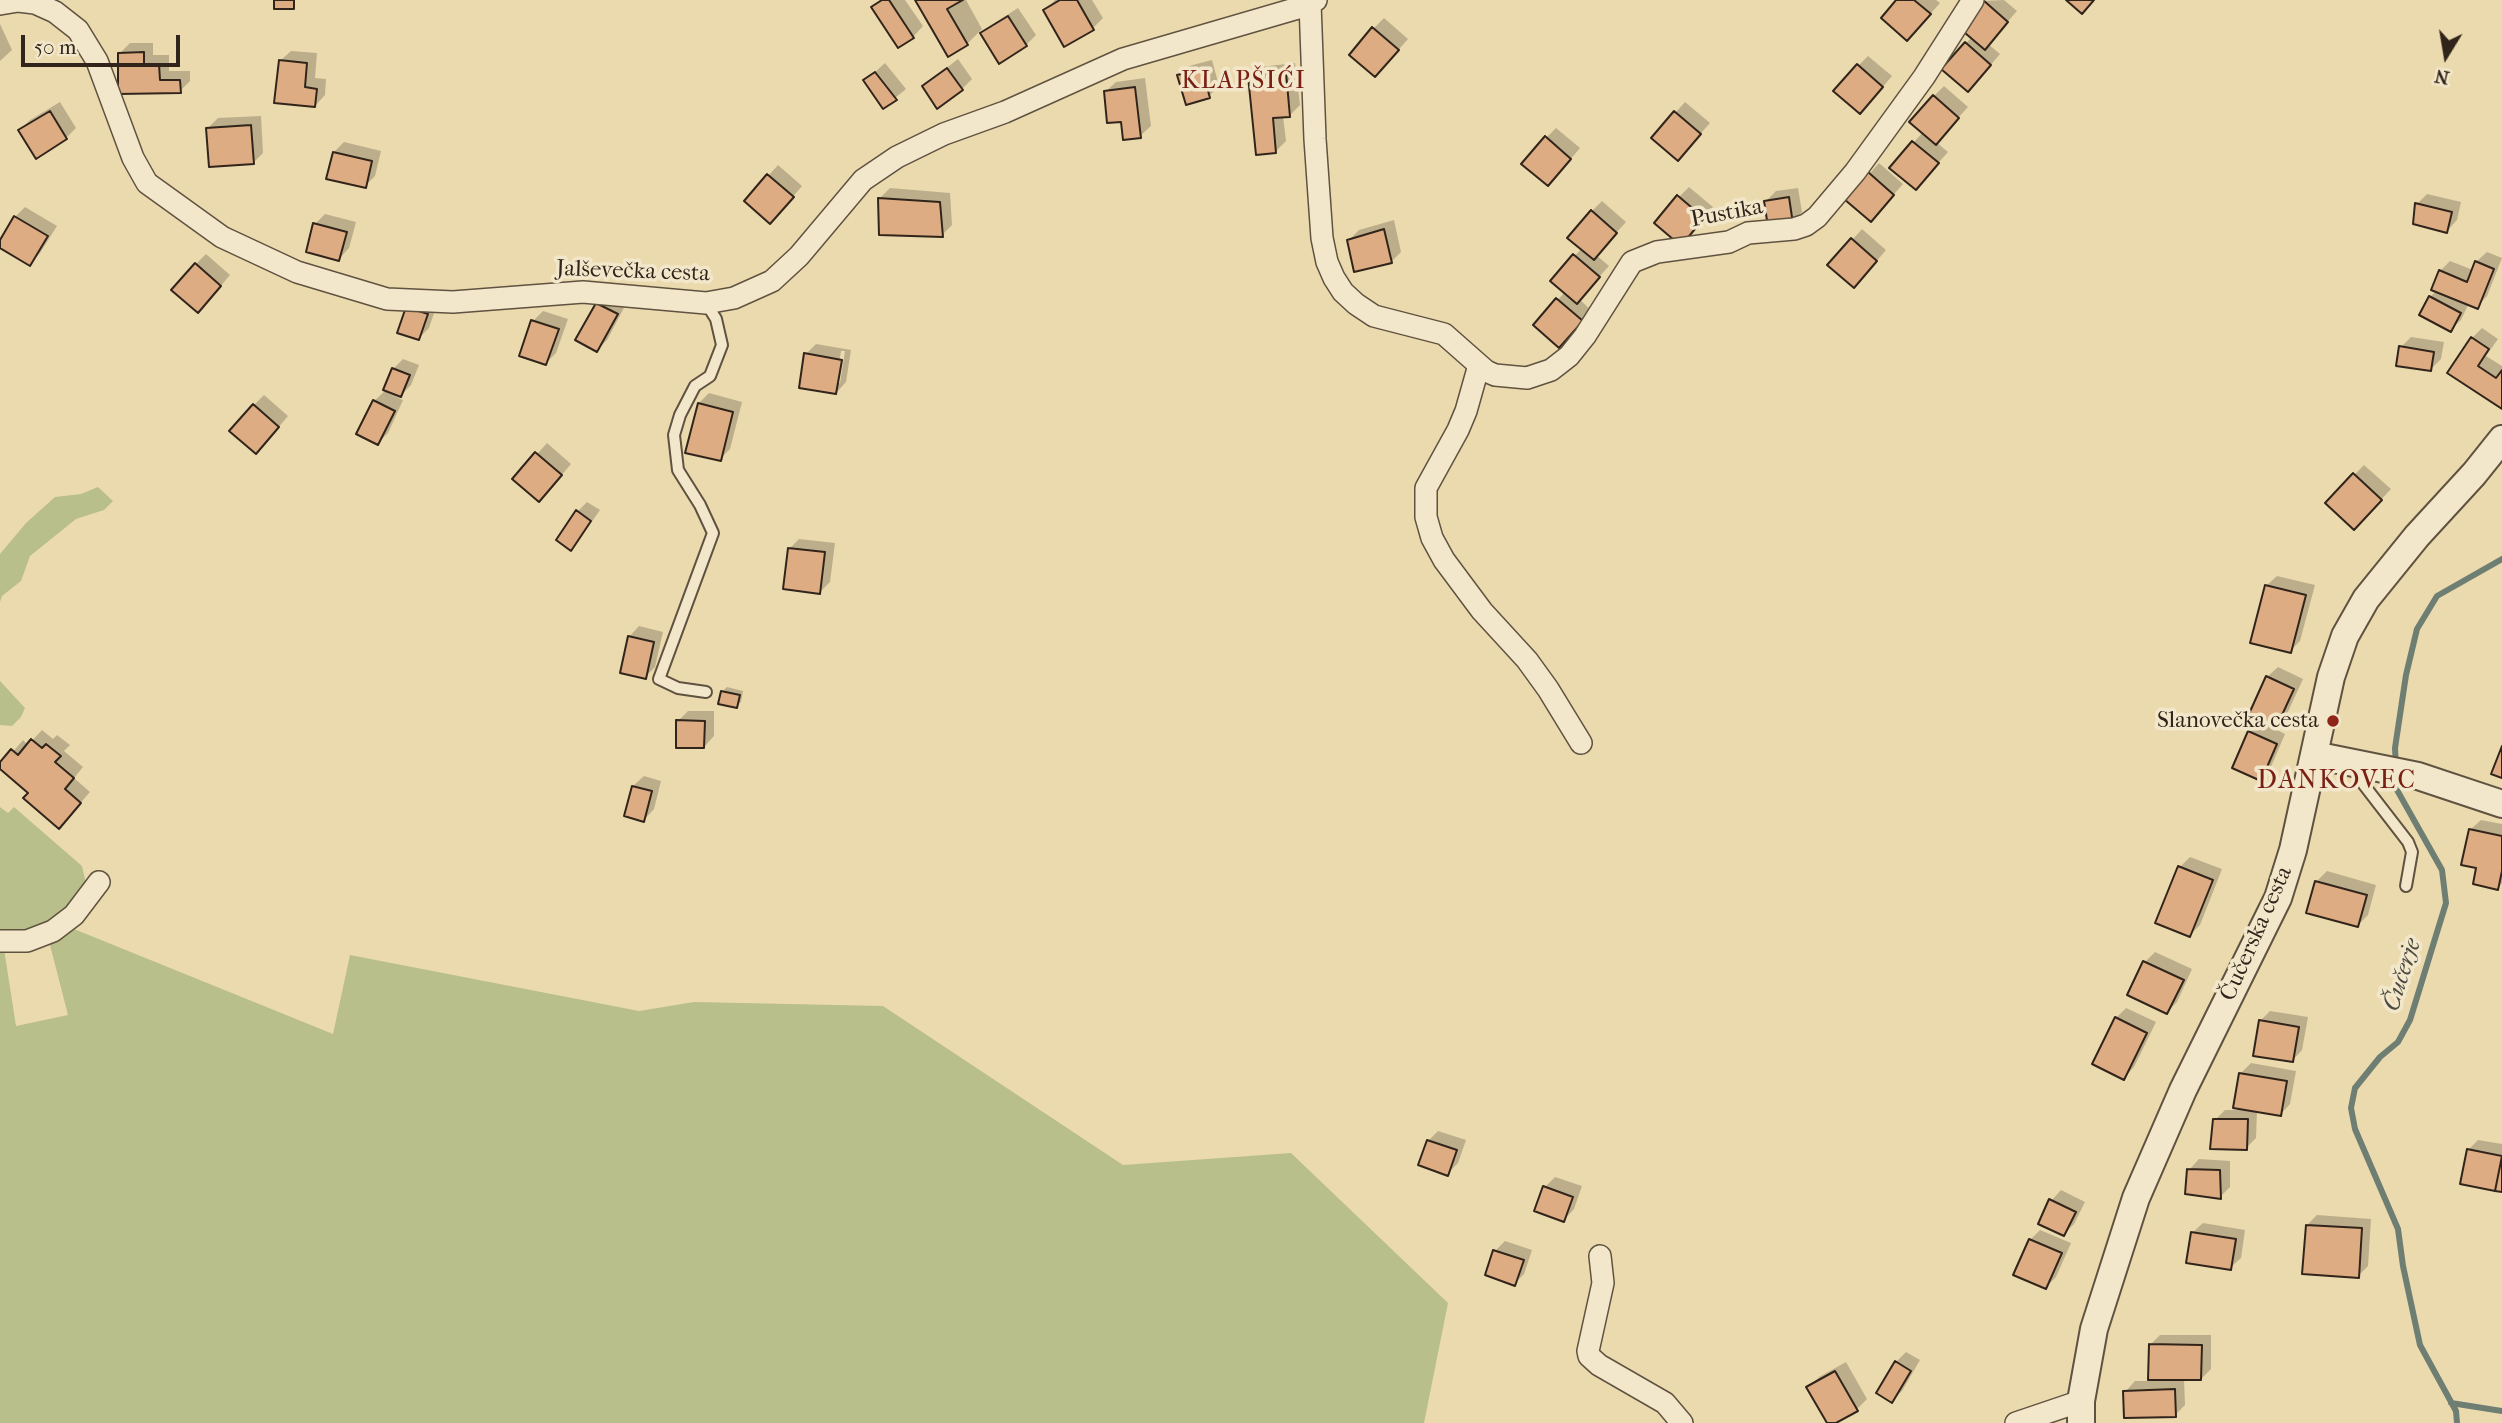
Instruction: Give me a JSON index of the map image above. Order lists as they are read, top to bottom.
{
  "streets": {
    "street": ["Pustika", "Jalševečka cesta", "Čučerska cesta"]
  },
  "crossings": [
    ["Pustika", "Jalševečka cesta"]
  ],
  "districts": ["KLAPŠIĆI", "DANKOVEC"],
  "water": ["Čučerje"],
  "places": ["Slanovečka cesta"],
  "scale_bar": "50 m",
  "north": "bottom"
}
